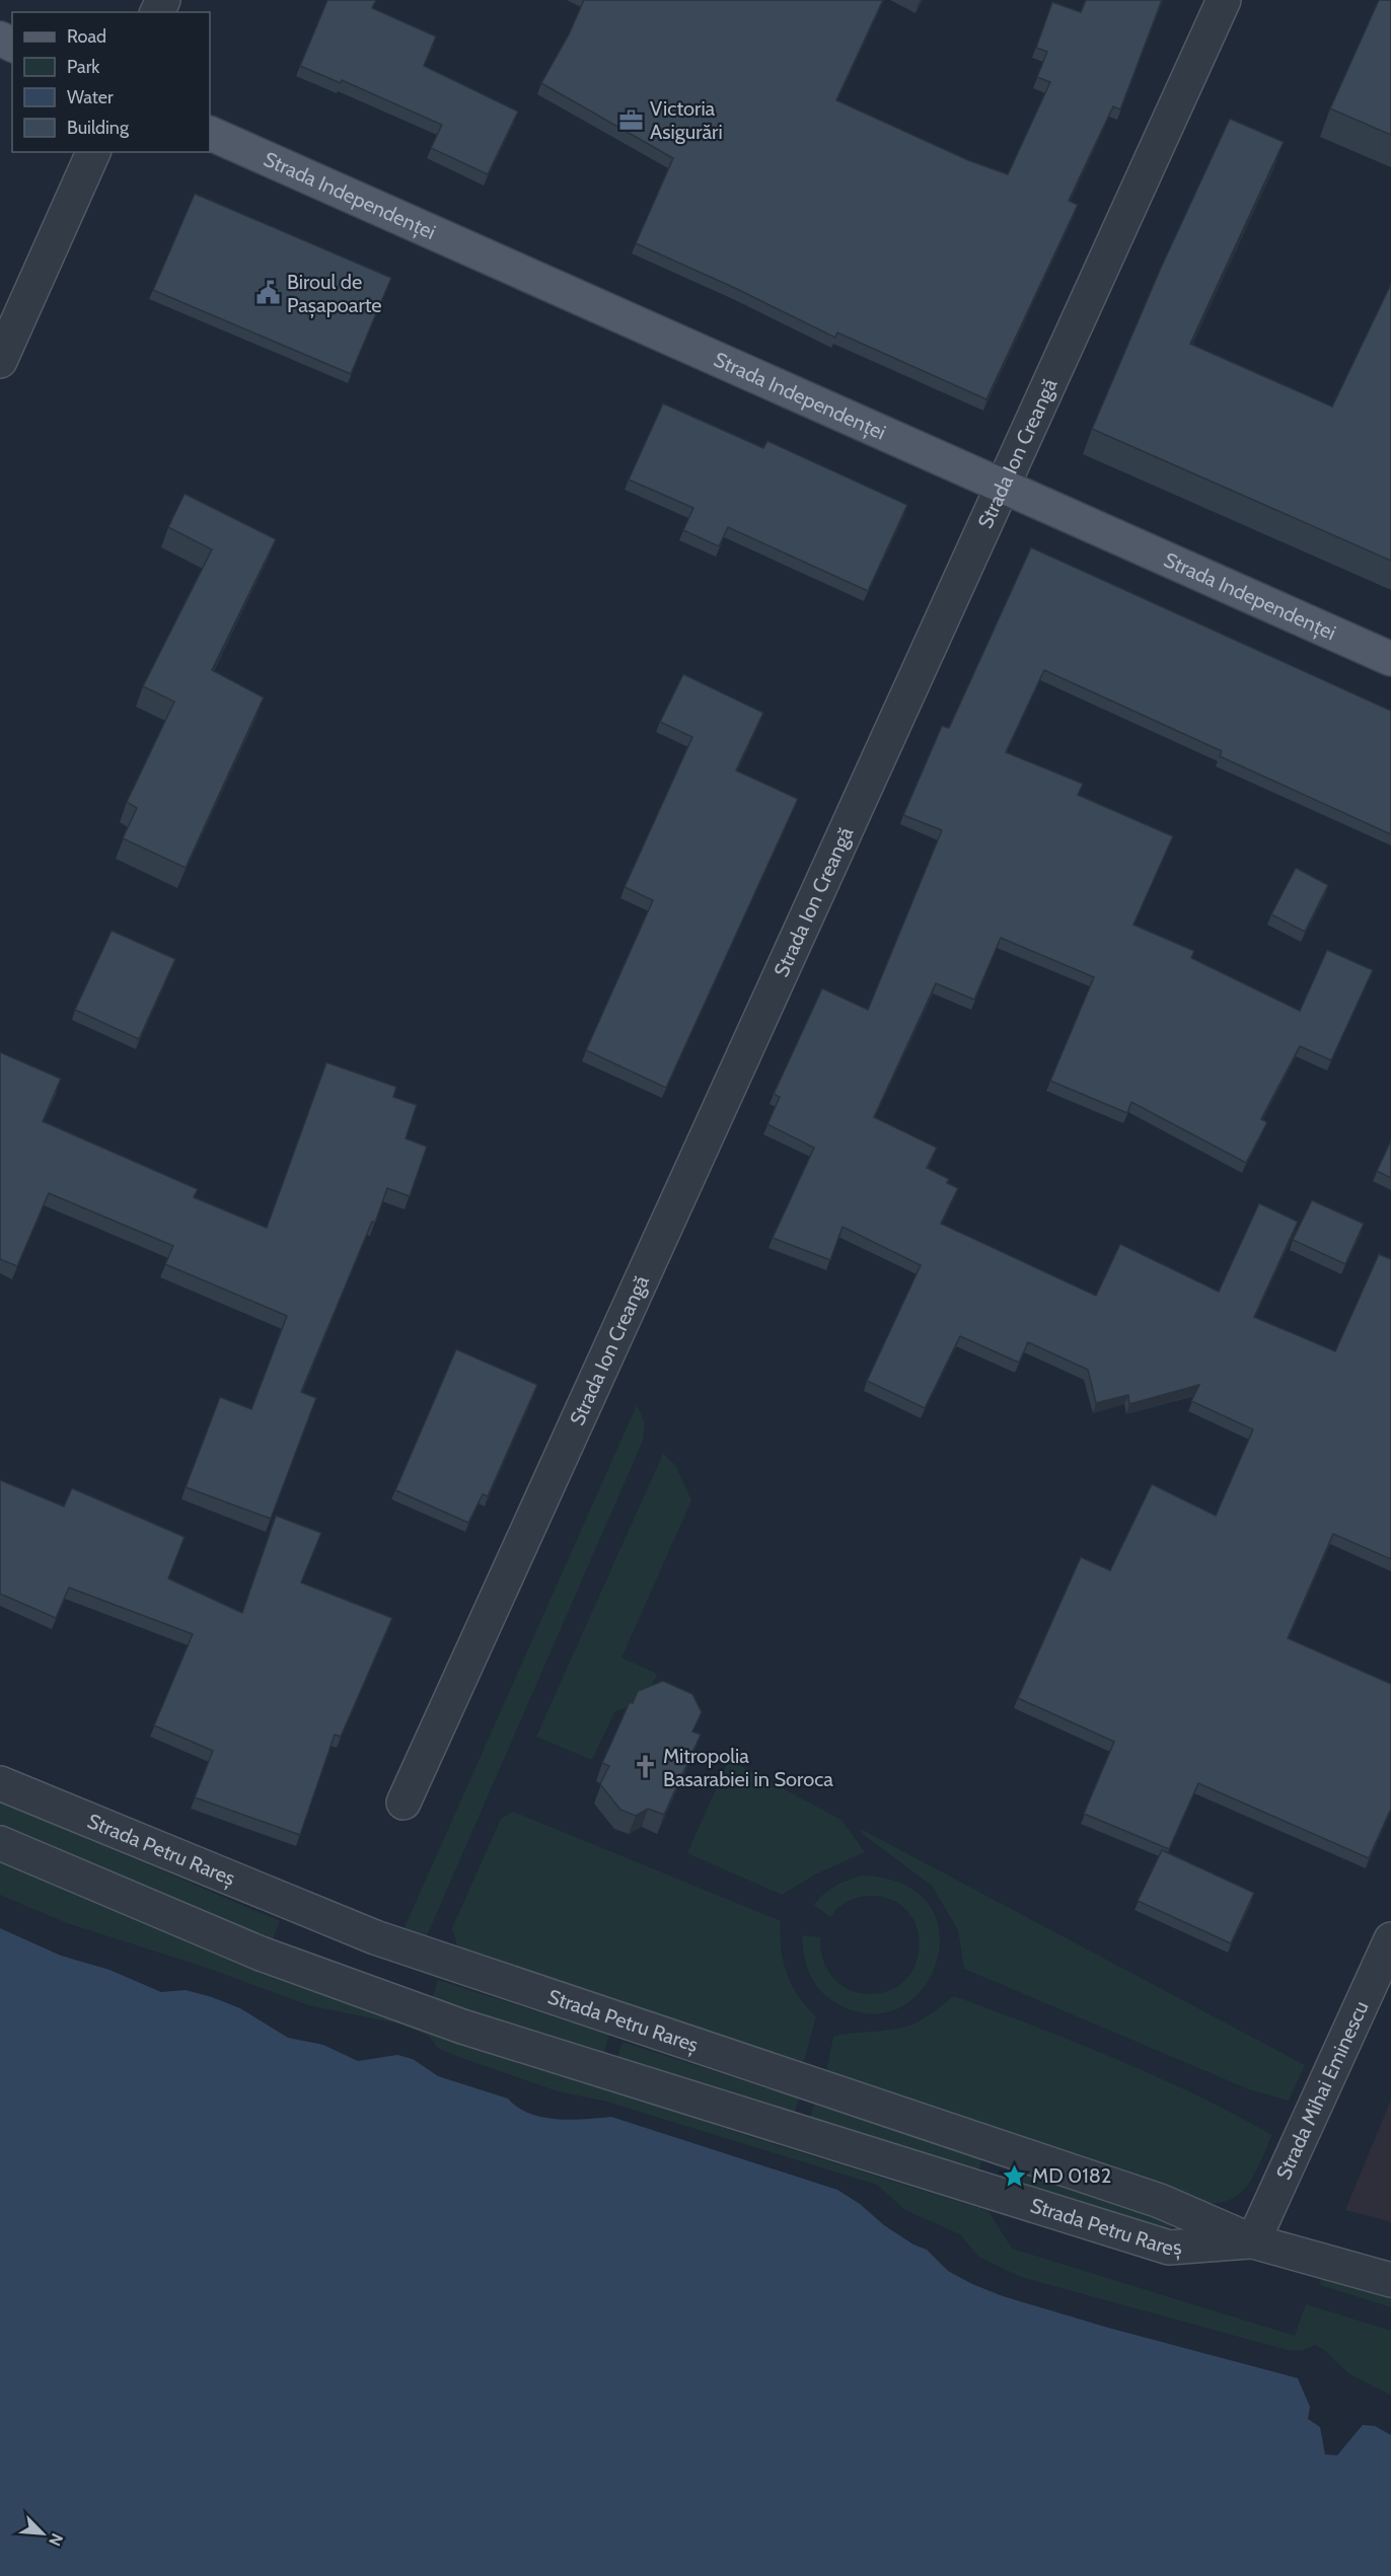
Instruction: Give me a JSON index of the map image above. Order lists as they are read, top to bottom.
{
  "streets": {
    "main road": ["Strada Independenței"],
    "street": ["Strada Ion Creangă", "Strada Petru Rareș", "Strada Mihai Eminescu"]
  },
  "crossings": [
    ["Strada Independenței", "Strada Ion Creangă"],
    ["Strada Petru Rareș", "Strada Mihai Eminescu"]
  ],
  "places": {
    "office": ["Victoria Asigurări"],
    "public building": ["Biroul de Pașapoarte"],
    "church": ["Mitropolia Basarabiei in Soroca"],
    "place": ["MD 0182"]
  },
  "legend": [
    "Road",
    "Park",
    "Water",
    "Building"
  ],
  "north": "bottom right"
}
